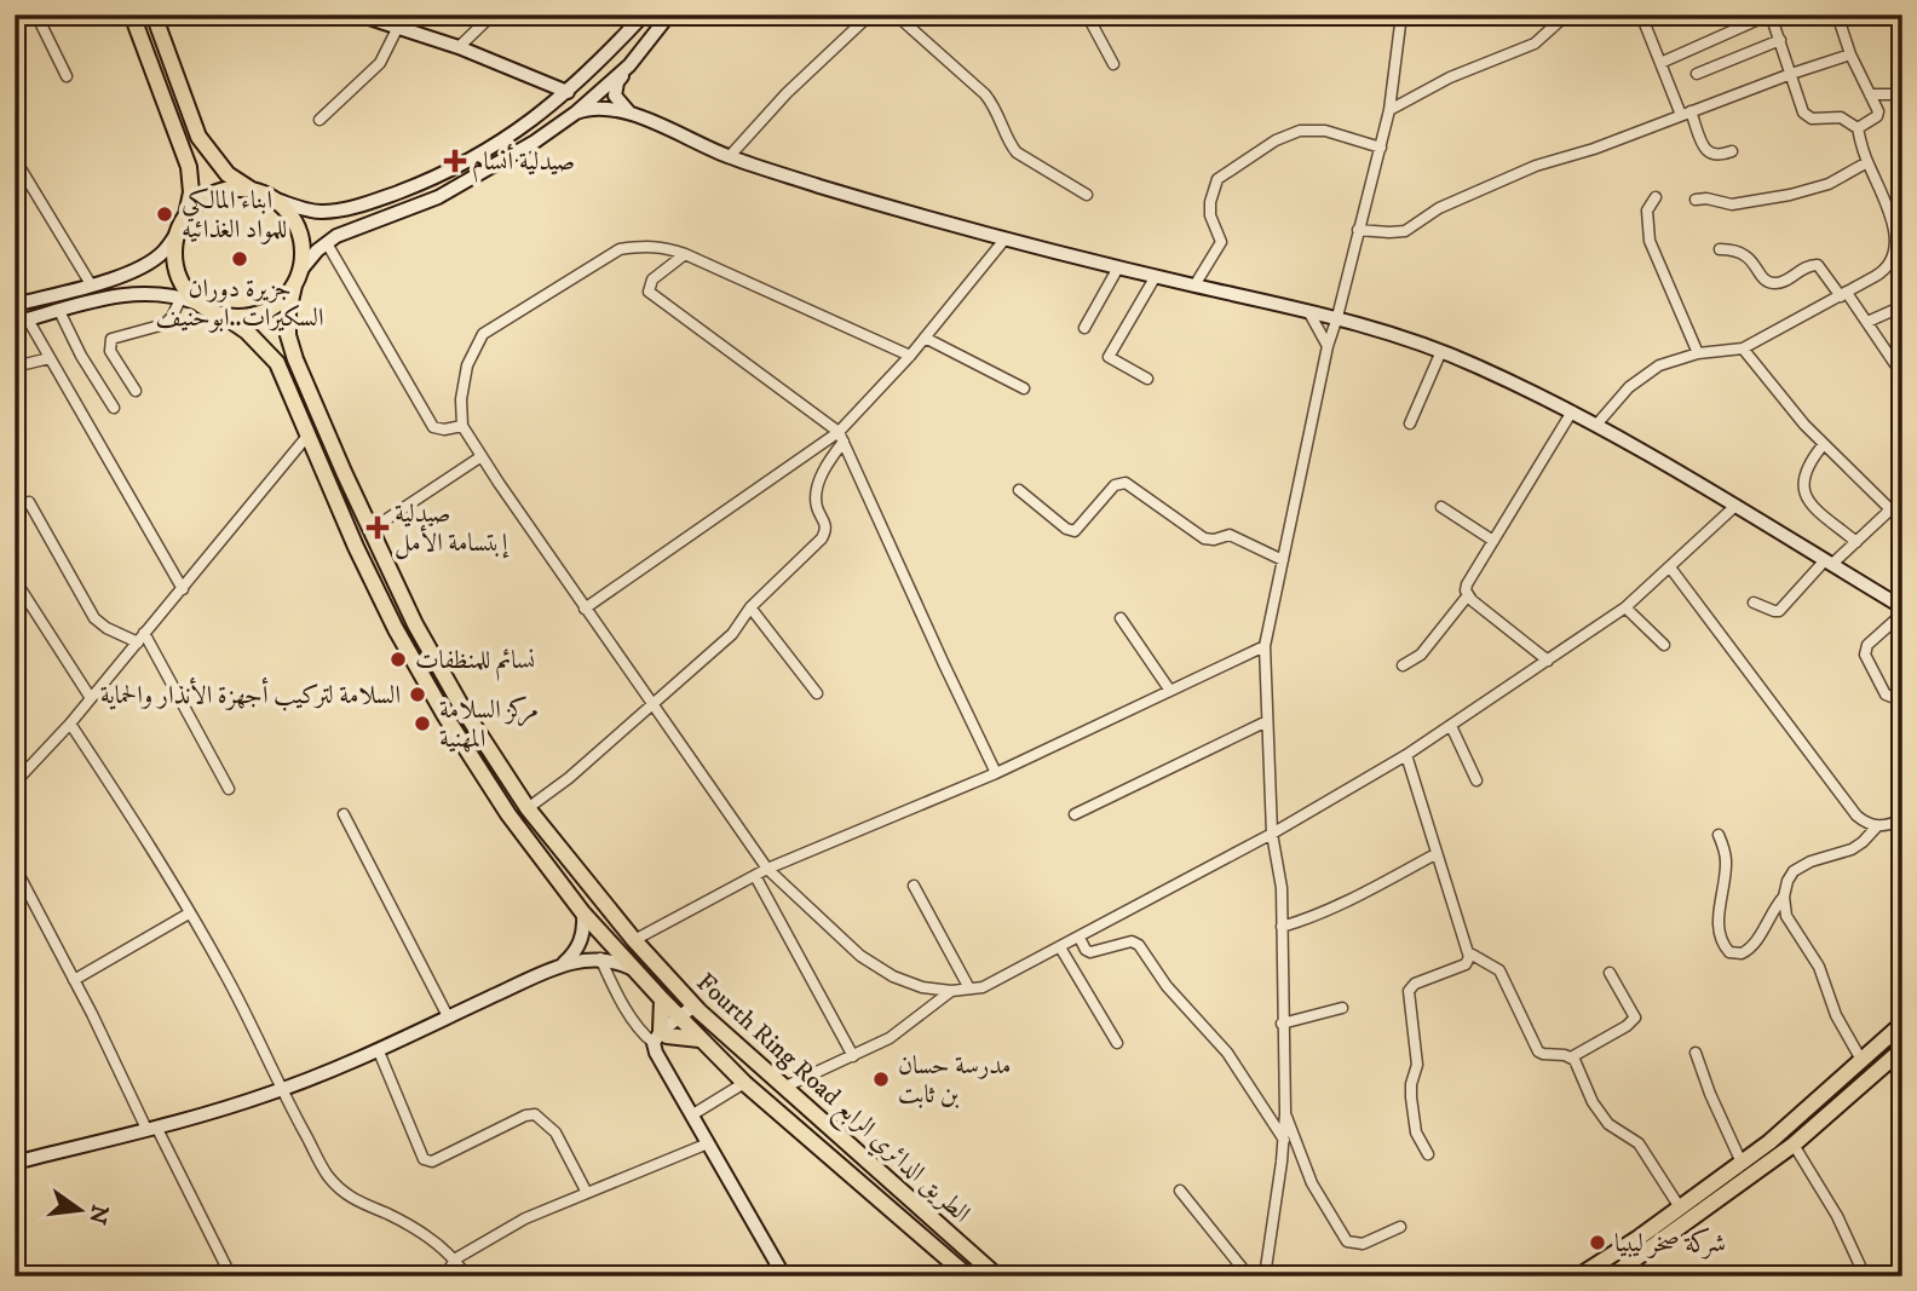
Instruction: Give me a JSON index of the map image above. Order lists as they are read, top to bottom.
{
  "streets": {
    "main road": ["Fourth Ring Road الطريق الدائري الرابع"]
  },
  "places": {
    "health": ["صيدلية أنسام", "صيدلية إبتسامة الأمل"],
    "other": [
      "ابناء المالكي للمواد الغذائيه",
      "جزيرة دوران السكيرات..ابوحنيف",
      "نسائم للمنظفات",
      "السلامة لتركيب أجهزة الأنذار والحماية",
      "مركز السلامة المهنية",
      "مدرسة حسان بن ثابت",
      "شركة صخر ليبيا"
    ]
  },
  "north": "right"
}
